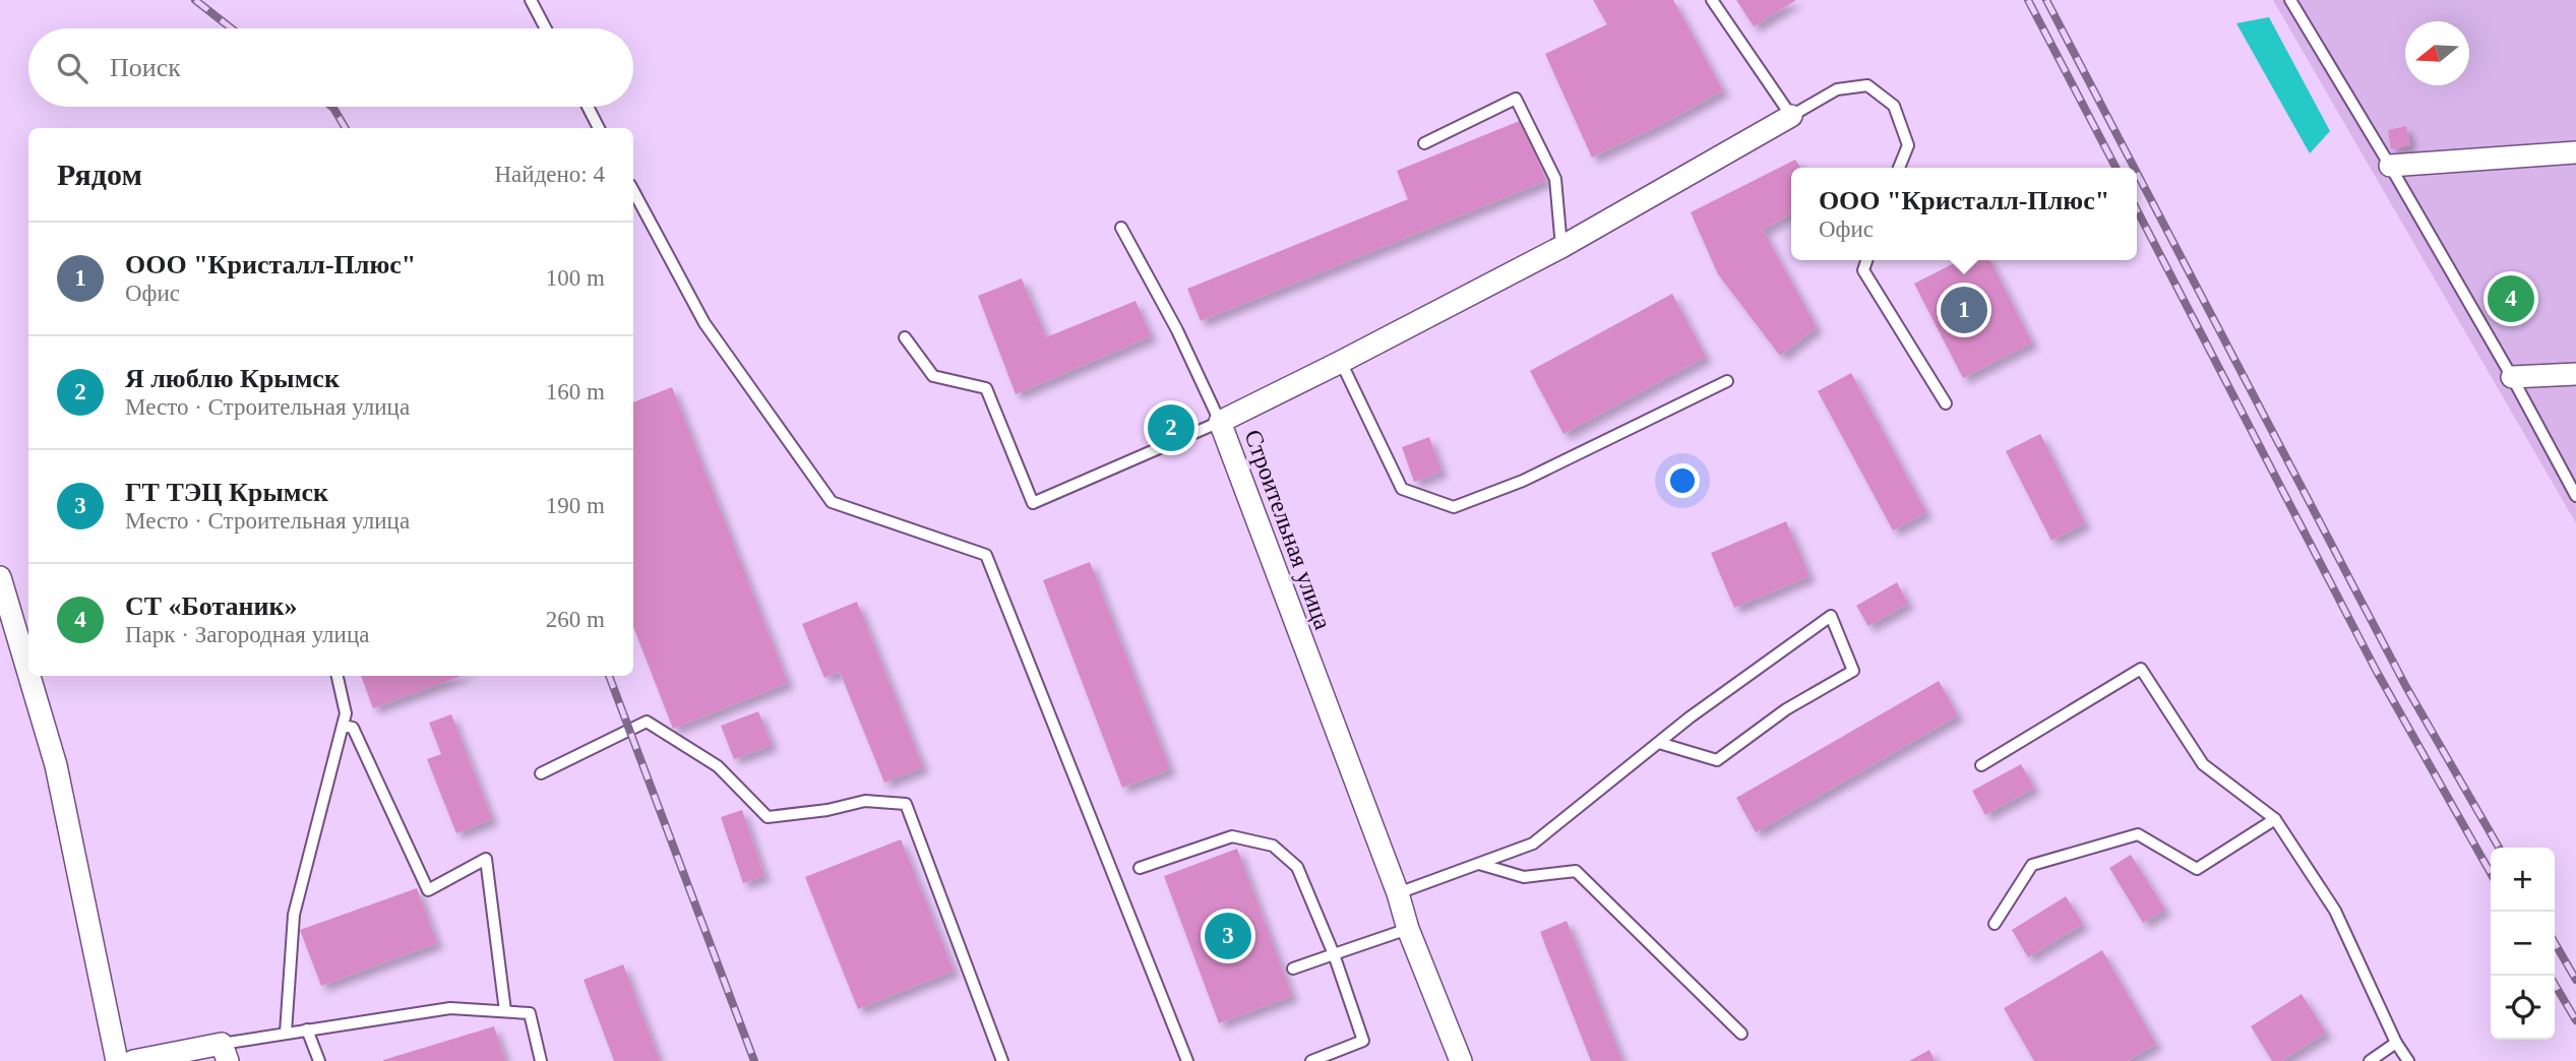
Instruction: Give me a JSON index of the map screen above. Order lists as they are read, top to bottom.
{
  "streets": {
    "street": ["Строительная улица"]
  },
  "north": "left",
  "page": {
    "search": "Поиск",
    "heading": ["Рядом", "Найдено: 4"],
    "popup": ["ООО \"Кристалл-Плюс\"", "Офис"],
    "list": [
      {
        "mark": "1",
        "name": "ООО \"Кристалл-Плюс\"",
        "note": "Офис",
        "value": "100 m"
      },
      {
        "mark": "2",
        "name": "Я люблю Крымск",
        "note": "Место · Строительная улица",
        "value": "160 m"
      },
      {
        "mark": "3",
        "name": "ГТ ТЭЦ Крымск",
        "note": "Место · Строительная улица",
        "value": "190 m"
      },
      {
        "mark": "4",
        "name": "СТ «Ботаник»",
        "note": "Парк · Загородная улица",
        "value": "260 m"
      }
    ],
    "pins": [
      "4",
      "1",
      "2",
      "3"
    ],
    "map_buttons": ["+", "−"]
  }
}
